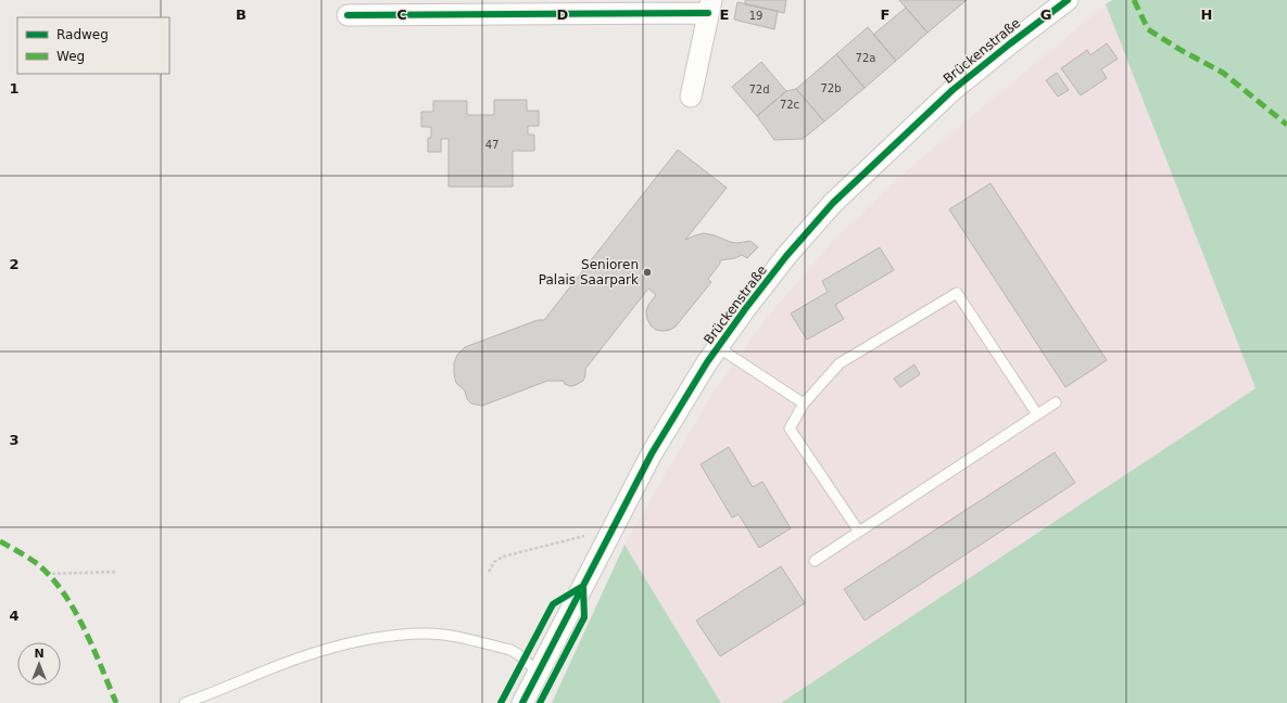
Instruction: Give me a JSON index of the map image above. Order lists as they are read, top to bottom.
{
  "streets": {
    "street": ["Brückenstraße"]
  },
  "places": ["Senioren Palais Saarpark"],
  "house_numbers": [
    "19",
    "72a",
    "72b",
    "72d",
    "72c",
    "47"
  ],
  "legend": ["Radweg", "Weg"],
  "north": "top",
  "grid": {
    "columns": [
      "B",
      "C",
      "D",
      "E",
      "F",
      "G",
      "H"
    ],
    "rows": [
      "1",
      "2",
      "3",
      "4"
    ]
  }
}
